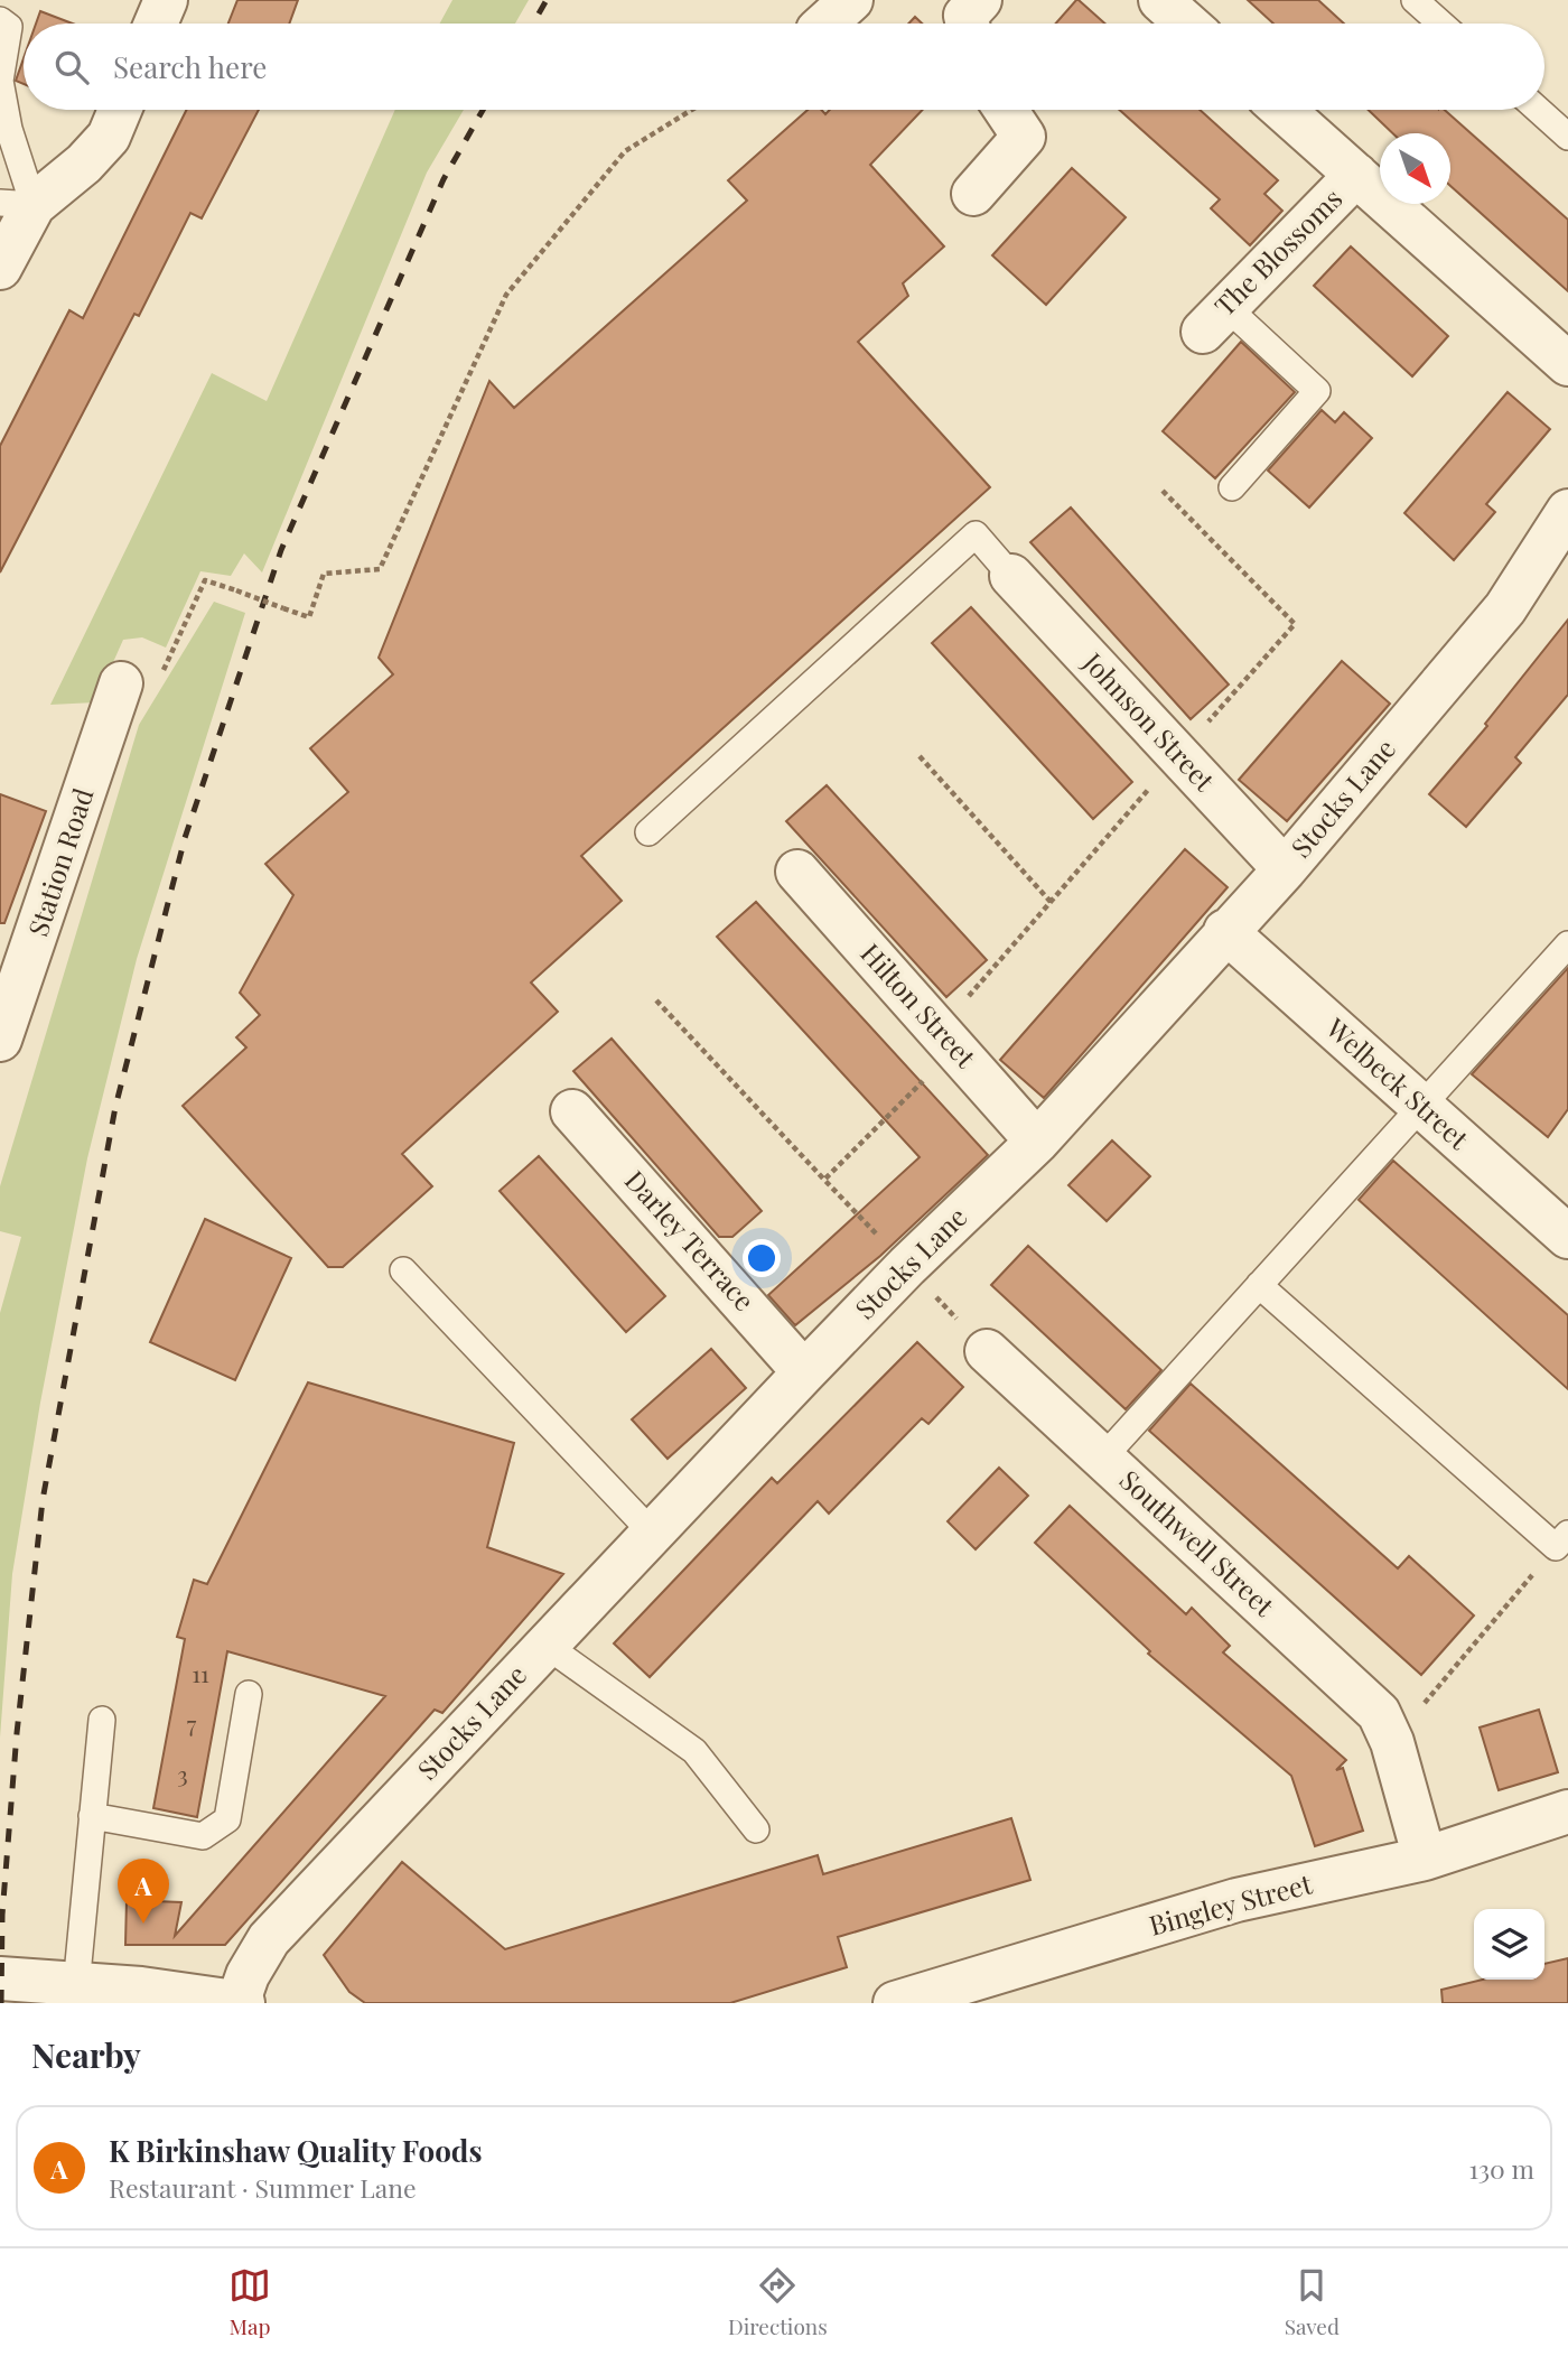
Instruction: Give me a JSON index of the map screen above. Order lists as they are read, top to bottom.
{
  "streets": {
    "street": [
      "The Blossoms",
      "Johnson Street",
      "Stocks Lane",
      "Station Road",
      "Hilton Street",
      "Welbeck Street",
      "Darley Terrace",
      "Southwell Street",
      "Bingley Street"
    ]
  },
  "crossings": [
    ["Johnson Street", "Stocks Lane"],
    ["Stocks Lane", "Hilton Street"],
    ["Stocks Lane", "Welbeck Street"],
    ["Stocks Lane", "Darley Terrace"],
    ["Southwell Street", "Bingley Street"]
  ],
  "house_numbers": ["11", "7", "3"],
  "north": "bottom right",
  "page": {
    "search": "Search here",
    "pins": "A",
    "heading": "Nearby",
    "list": [
      {
        "mark": "A",
        "name": "K Birkinshaw Quality Foods",
        "note": "Restaurant · Summer Lane",
        "value": "130 m"
      }
    ],
    "nav": ["Map", "Directions", "Saved"]
  }
}
